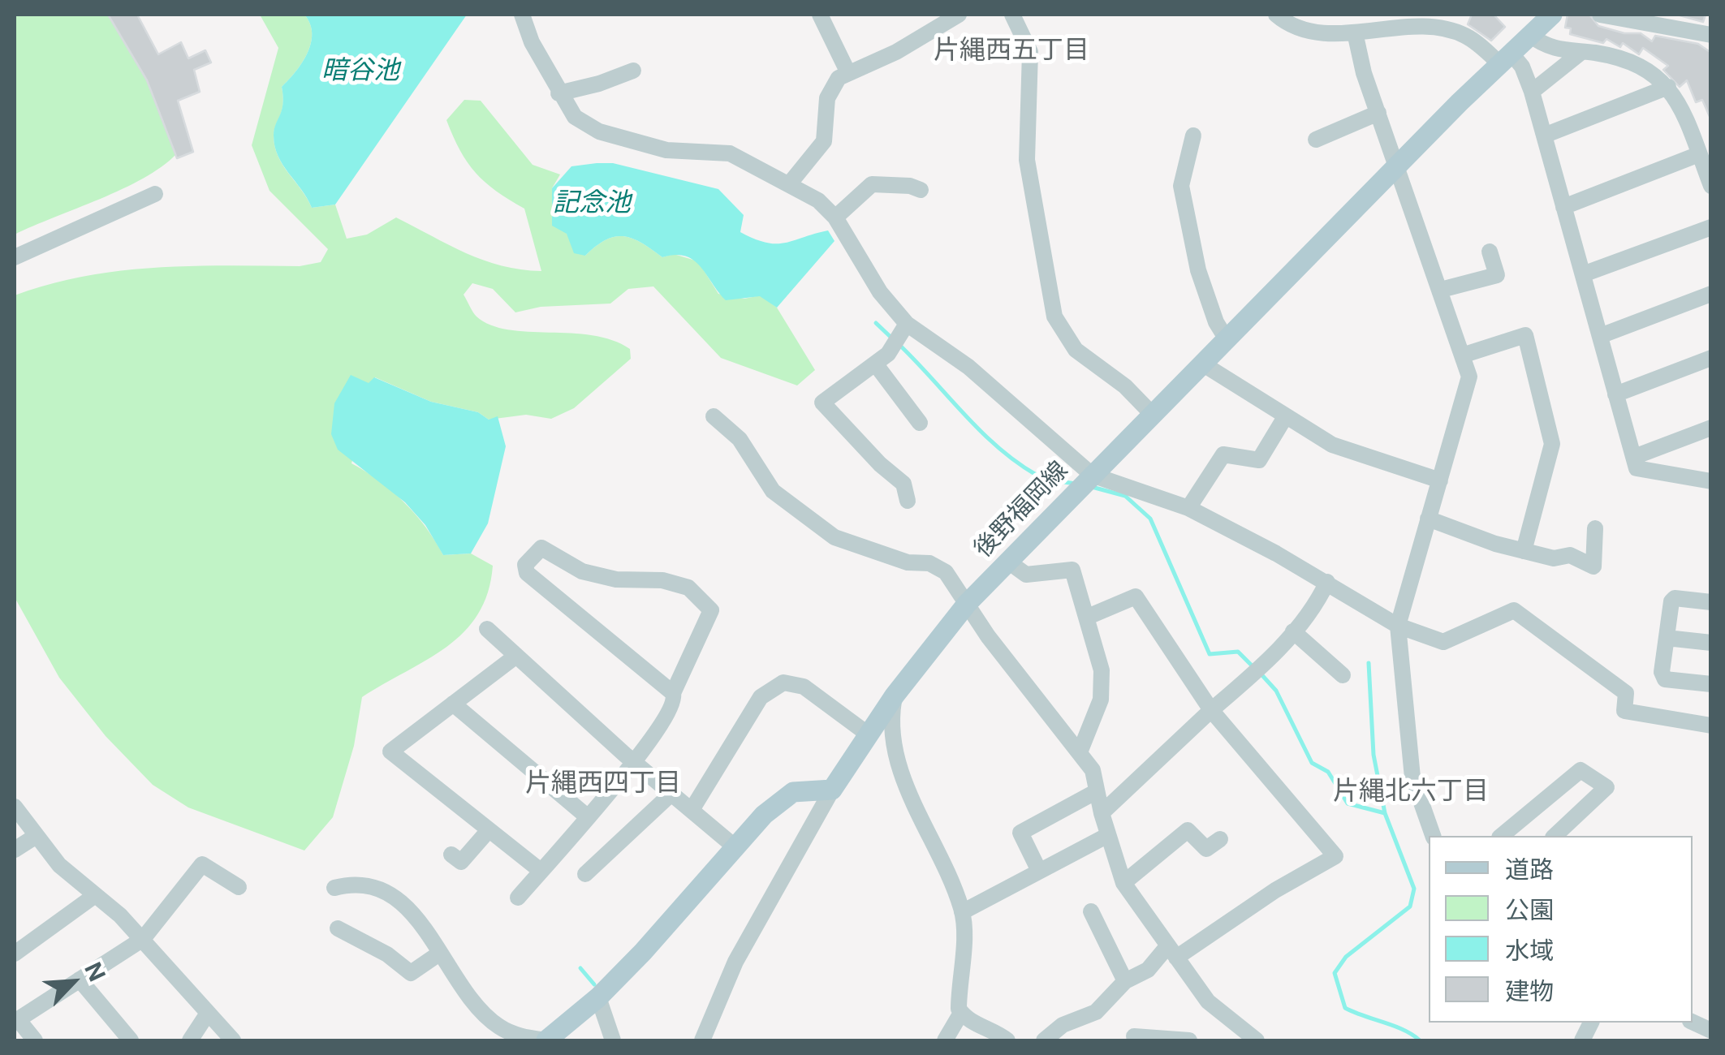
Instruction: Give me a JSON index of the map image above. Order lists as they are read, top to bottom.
{
  "streets": {
    "main road": ["後野福岡線"]
  },
  "districts": ["片縄西五丁目", "片縄西四丁目", "片縄北六丁目"],
  "water": ["暗谷池", "記念池"],
  "legend": [
    "道路",
    "公園",
    "水域",
    "建物"
  ],
  "north": "top right"
}
